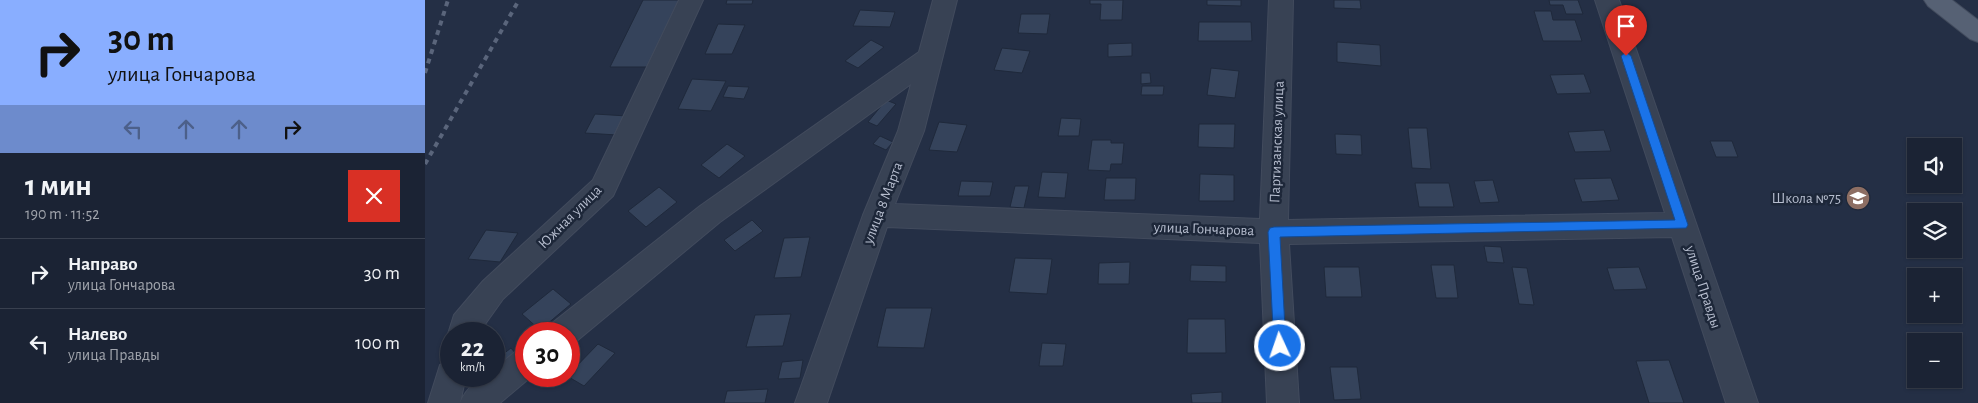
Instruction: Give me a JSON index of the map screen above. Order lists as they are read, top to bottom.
{
  "streets": {
    "street": [
      "Партизанская улица",
      "улица 8 Марта",
      "Южная улица",
      "улица Гончарова",
      "улица Правды"
    ]
  },
  "crossings": [
    ["Партизанская улица", "улица Гончарова"],
    ["улица 8 Марта", "улица Гончарова"],
    ["улица Гончарова", "улица Правды"]
  ],
  "places": {
    "school or university": ["Школа №75"]
  },
  "page": {
    "turn": ["30 m", "улица Гончарова"],
    "map_buttons": ["+", "−"],
    "heading": ["1 мин", "190 m · 11:52"],
    "list": [
      {
        "name": "Направо",
        "note": "улица Гончарова",
        "value": "30 m"
      },
      {
        "name": "Налево",
        "note": "улица Правды",
        "value": "100 m"
      }
    ],
    "speed": "22 km/h",
    "limit": "30"
  }
}
